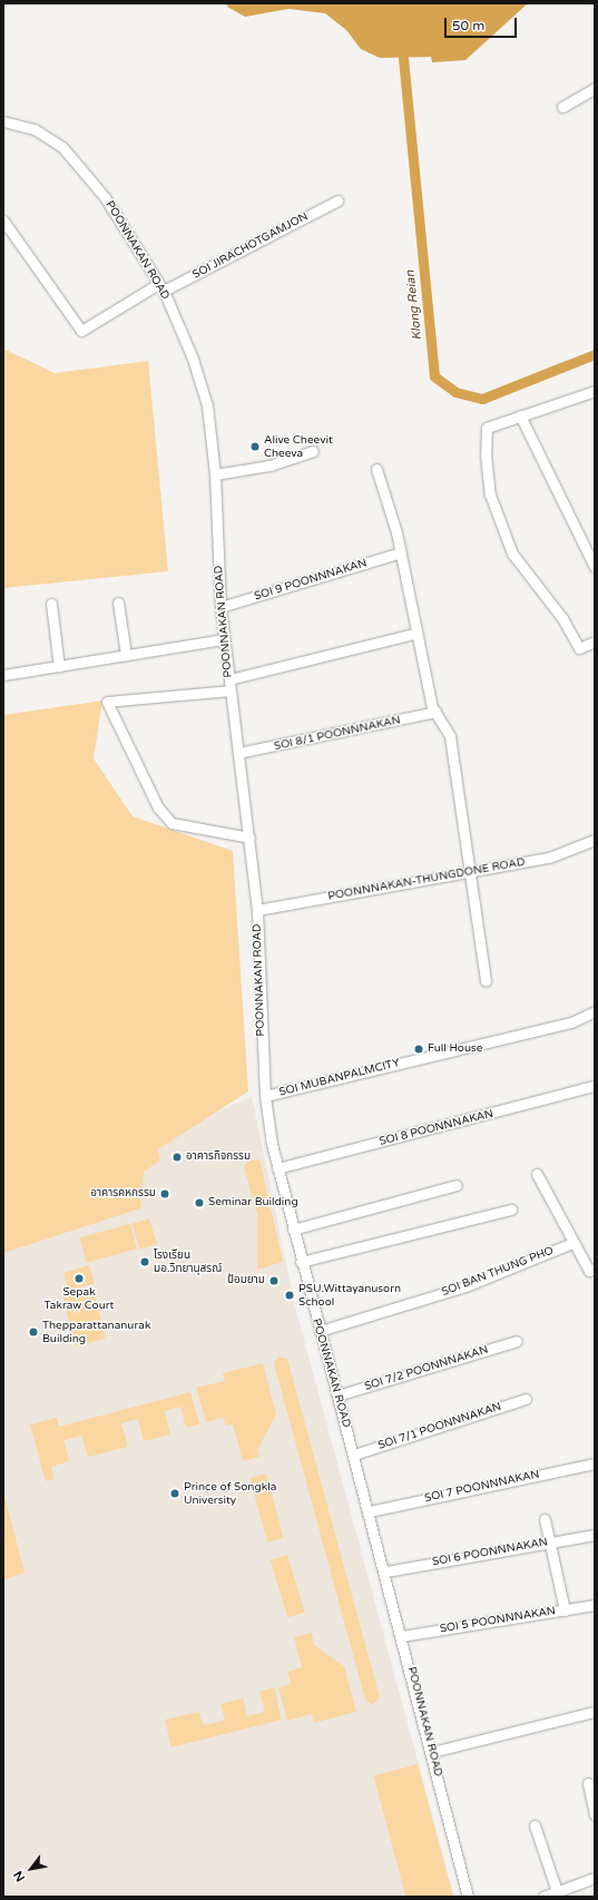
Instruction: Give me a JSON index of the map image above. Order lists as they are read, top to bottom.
{
  "streets": {
    "street": [
      "SOI JIRACHOTGAMJON",
      "POONNAKAN ROAD",
      "SOI 9 POONNNAKAN",
      "SOI 8/1 POONNNAKAN",
      "POONNNAKAN-THUNGDONE ROAD",
      "SOI MUBANPALMCITY",
      "SOI 8 POONNNAKAN",
      "SOI BAN THUNG PHO",
      "SOI 7/2 POONNNAKAN",
      "SOI 7/1 POONNNAKAN",
      "SOI 7 POONNNAKAN",
      "SOI 6 POONNNAKAN",
      "SOI 5 POONNNAKAN"
    ]
  },
  "crossings": [
    ["SOI JIRACHOTGAMJON", "POONNAKAN ROAD"],
    ["POONNAKAN ROAD", "SOI 9 POONNNAKAN"],
    ["POONNAKAN ROAD", "SOI 8/1 POONNNAKAN"],
    ["POONNAKAN ROAD", "POONNNAKAN-THUNGDONE ROAD"],
    ["POONNAKAN ROAD", "SOI MUBANPALMCITY"],
    ["POONNAKAN ROAD", "SOI 8 POONNNAKAN"],
    ["POONNAKAN ROAD", "SOI BAN THUNG PHO"],
    ["POONNAKAN ROAD", "SOI 7/2 POONNNAKAN"],
    ["POONNAKAN ROAD", "SOI 7/1 POONNNAKAN"],
    ["POONNAKAN ROAD", "SOI 7 POONNNAKAN"],
    ["POONNAKAN ROAD", "SOI 6 POONNNAKAN"],
    ["POONNAKAN ROAD", "SOI 5 POONNNAKAN"]
  ],
  "water": ["Klong Reian"],
  "places": [
    "Alive Cheevit Cheeva",
    "Full House",
    "อาคารกิจกรรม",
    "อาคารคหกรรม",
    "Seminar Building",
    "โรงเรียน มอ.วิทยานุสรณ์",
    "Sepak Takraw Court",
    "ป้อมยาม",
    "PSU.Wittayanusorn School",
    "Thepparattananurak Building",
    "Prince of Songkla University"
  ],
  "scale_bar": "50 m",
  "north": "bottom left"
}
